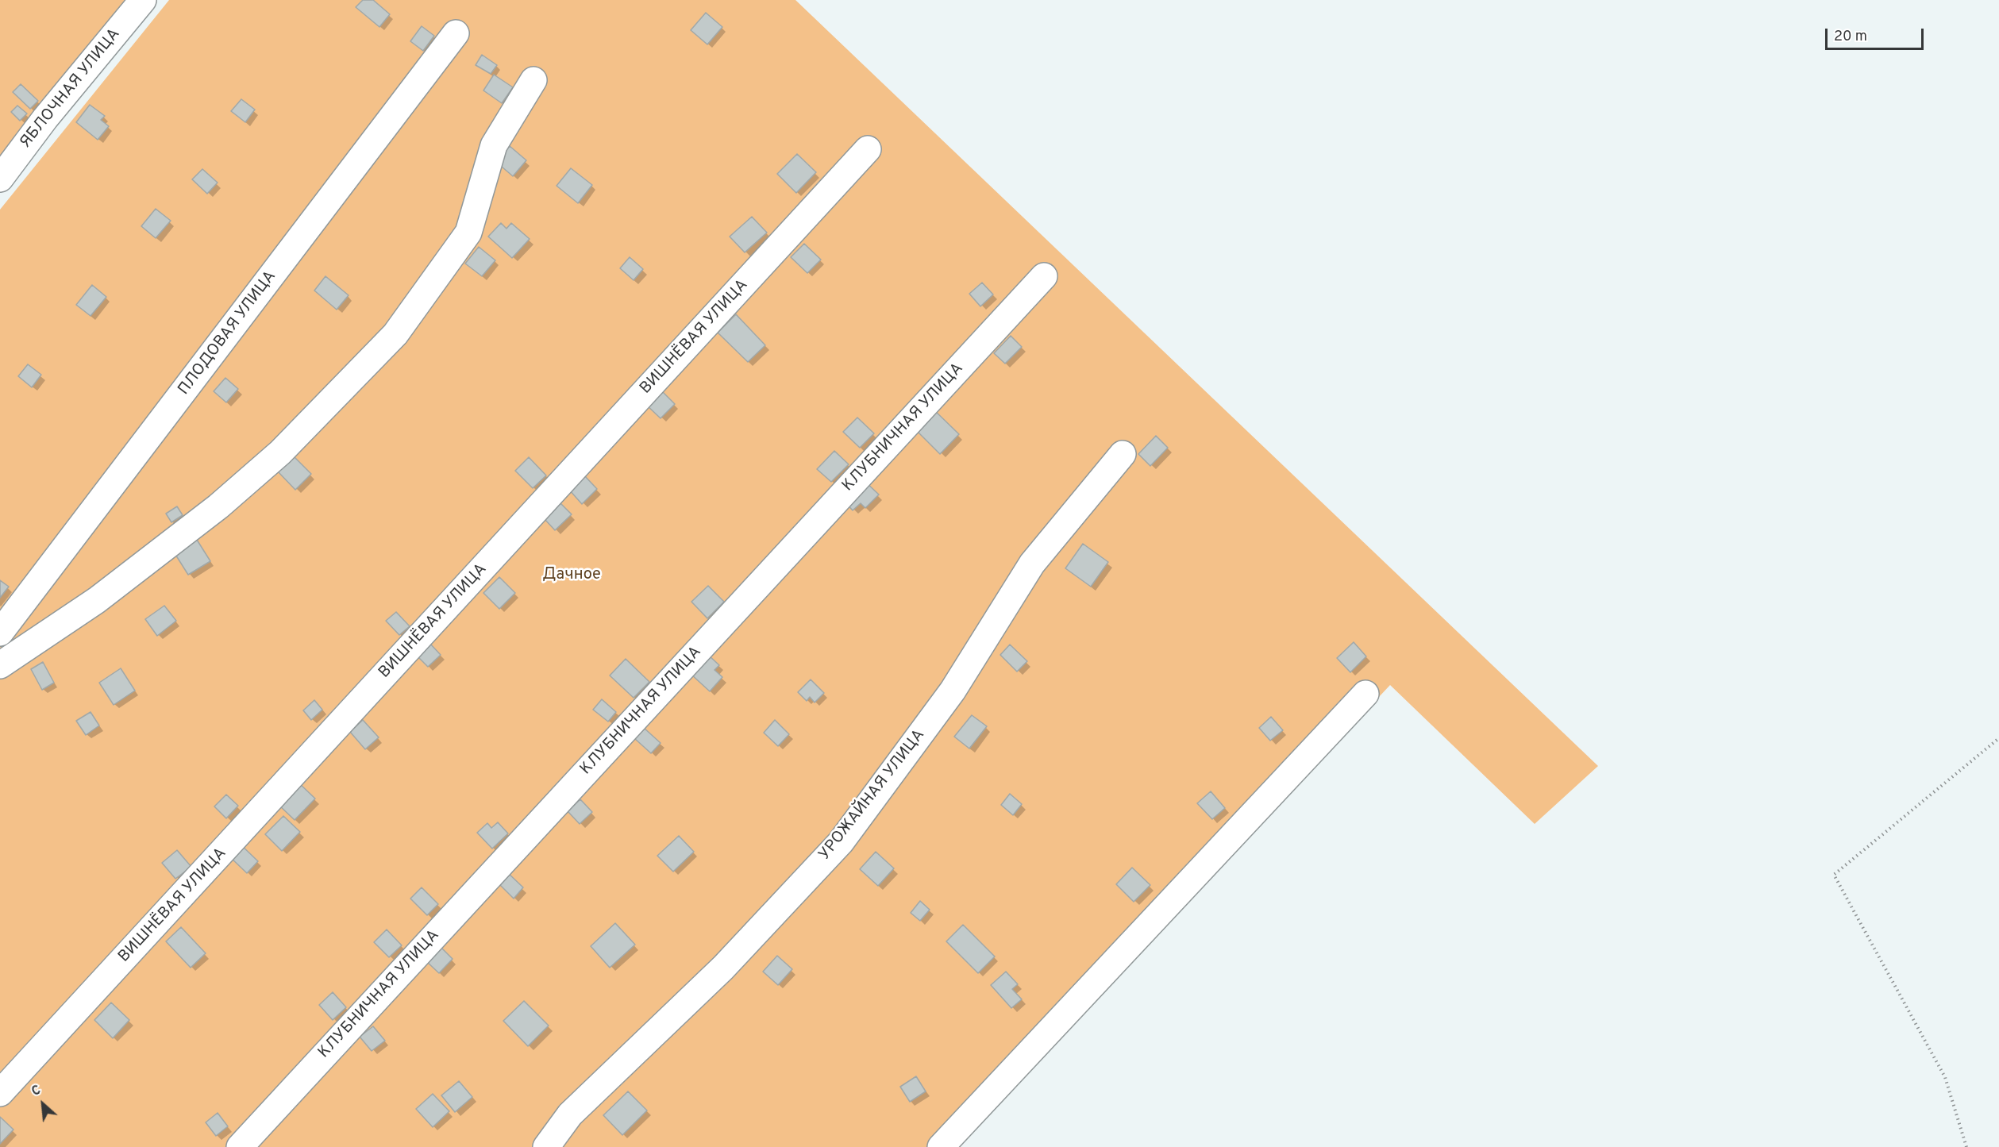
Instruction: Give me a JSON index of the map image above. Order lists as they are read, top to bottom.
{
  "streets": {
    "street": [
      "ЯБЛОЧНАЯ УЛИЦА",
      "ПЛОДОВАЯ УЛИЦА",
      "ВИШНЁВАЯ УЛИЦА",
      "КЛУБНИЧНАЯ УЛИЦА",
      "УРОЖАЙНАЯ УЛИЦА"
    ]
  },
  "parks": ["Дачное"],
  "scale_bar": "20 m",
  "north": "top left"
}
